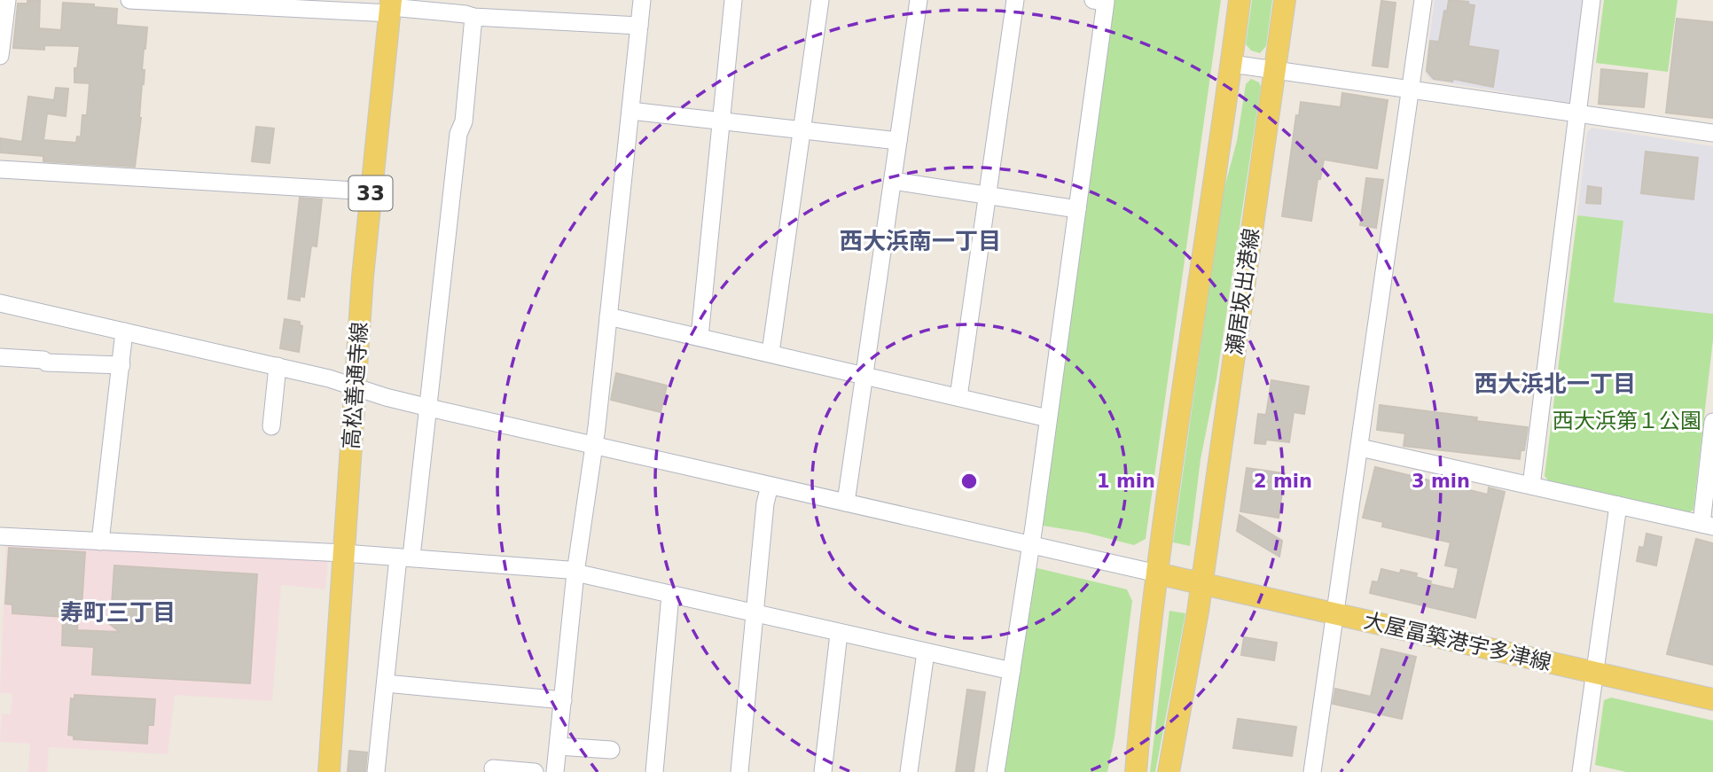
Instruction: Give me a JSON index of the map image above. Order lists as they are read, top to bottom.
{
  "streets": {
    "main road": [
      "33",
      "瀬居坂出港線",
      "高松善通寺線",
      "大屋冨築港宇多津線"
    ]
  },
  "crossings": [
    ["瀬居坂出港線", "大屋冨築港宇多津線"]
  ],
  "districts": ["西大浜南一丁目", "西大浜北一丁目", "寿町三丁目"],
  "parks": ["西大浜第１公園"],
  "rings": ["1 min", "2 min", "3 min"]
}
